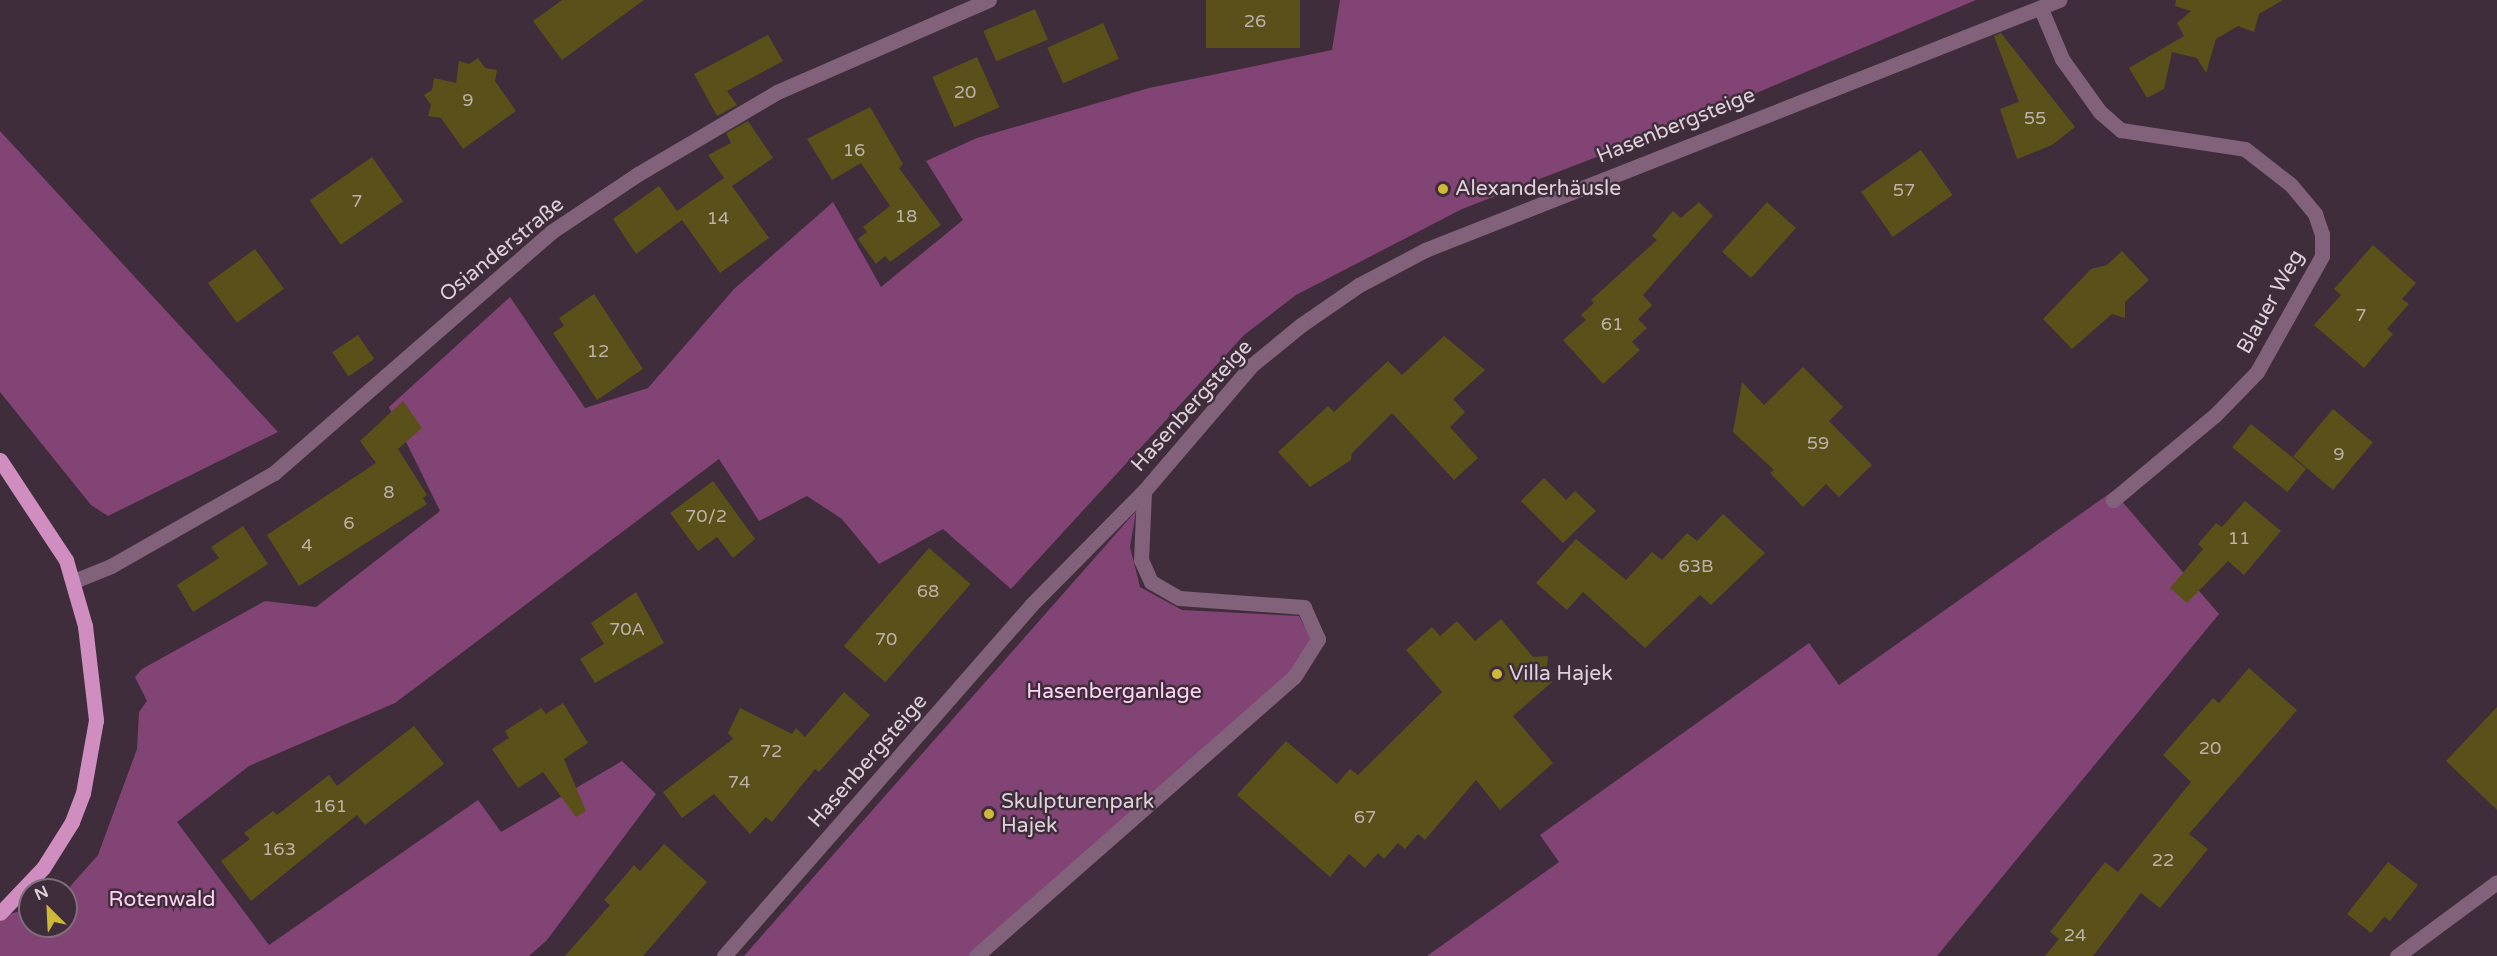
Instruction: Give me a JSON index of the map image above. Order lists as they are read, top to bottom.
{
  "streets": {
    "street": ["Hasenbergsteige", "Osianderstraße", "Blauer Weg"]
  },
  "crossings": [
    ["Hasenbergsteige", "Blauer Weg"]
  ],
  "parks": ["Hasenberganlage", "Rotenwald"],
  "places": ["Alexanderhäusle", "Villa Hajek", "Skulpturenpark Hajek"],
  "house_numbers": [
    "26",
    "20",
    "9",
    "55",
    "16",
    "57",
    "7",
    "18",
    "14",
    "7",
    "61",
    "12",
    "59",
    "9",
    "8",
    "70/2",
    "6",
    "11",
    "4",
    "63B",
    "68",
    "70A",
    "70",
    "20",
    "72",
    "74",
    "161",
    "67",
    "163",
    "22",
    "24"
  ],
  "north": "top left"
}
